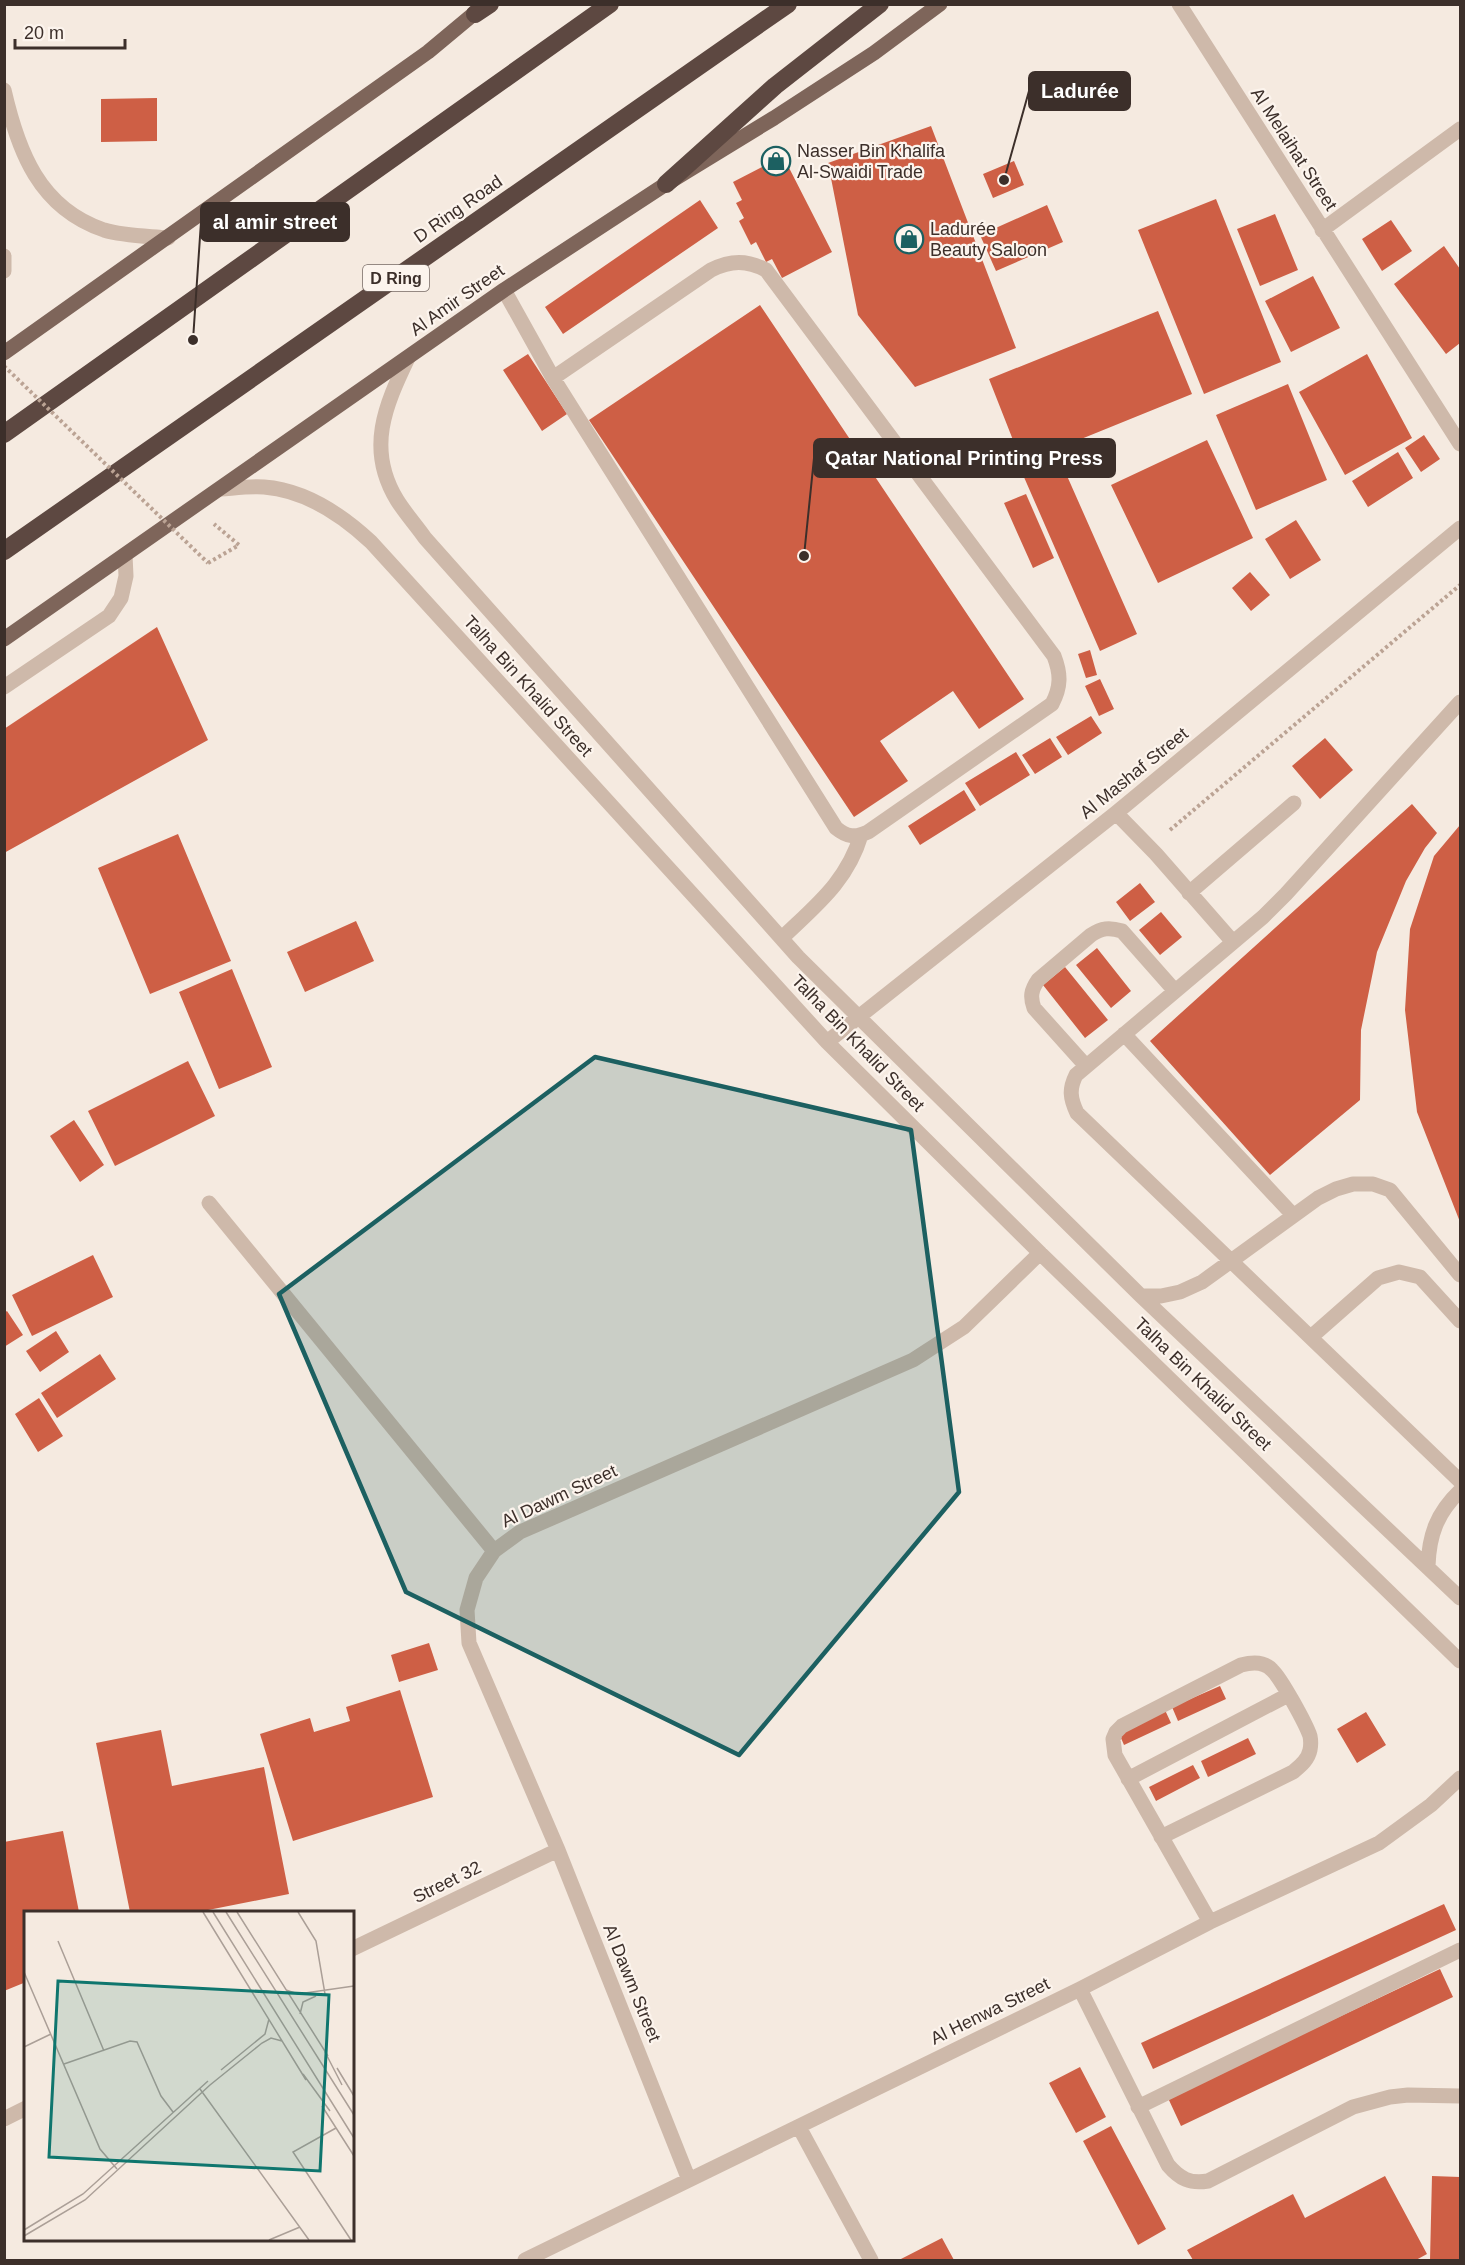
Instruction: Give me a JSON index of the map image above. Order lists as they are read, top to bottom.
{
  "streets": {
    "highway": ["D Ring Road", "D Ring"],
    "main road": ["Al Amir Street"],
    "street": [
      "Al Melaihat Street",
      "Talha Bin Khalid Street",
      "Al Mashaf Street",
      "Al Dawm Street",
      "Street 32",
      "Al Henwa Street"
    ]
  },
  "crossings": [
    ["Al Amir Street", "Talha Bin Khalid Street"],
    ["Talha Bin Khalid Street", "Al Mashaf Street"],
    ["Talha Bin Khalid Street", "Al Dawm Street"],
    ["Al Dawm Street", "Street 32"],
    ["Al Dawm Street", "Al Henwa Street"]
  ],
  "places": {
    "shop": ["Nasser Bin Khalifa Al-Swaidi Trade", "Ladurée Beauty Saloon"],
    "other": ["Ladurée", "al amir street", "Qatar National Printing Press"]
  },
  "scale_bar": "20 m"
}
